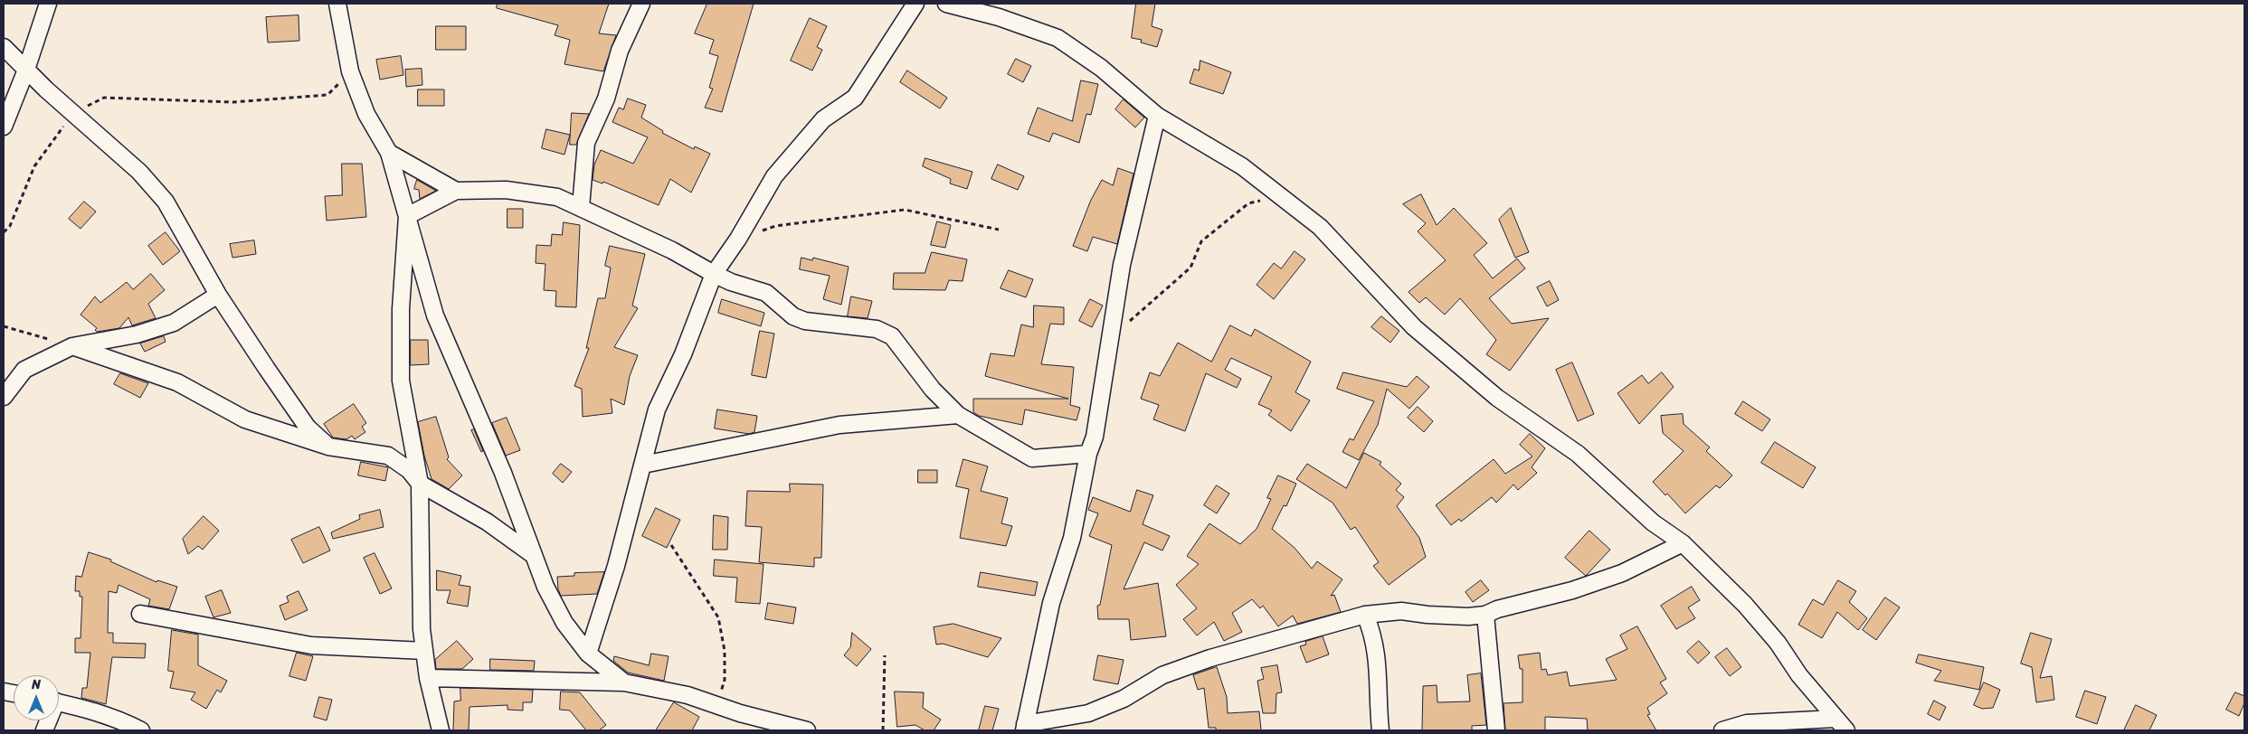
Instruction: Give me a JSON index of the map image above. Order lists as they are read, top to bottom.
{
  "north": "top"
}
